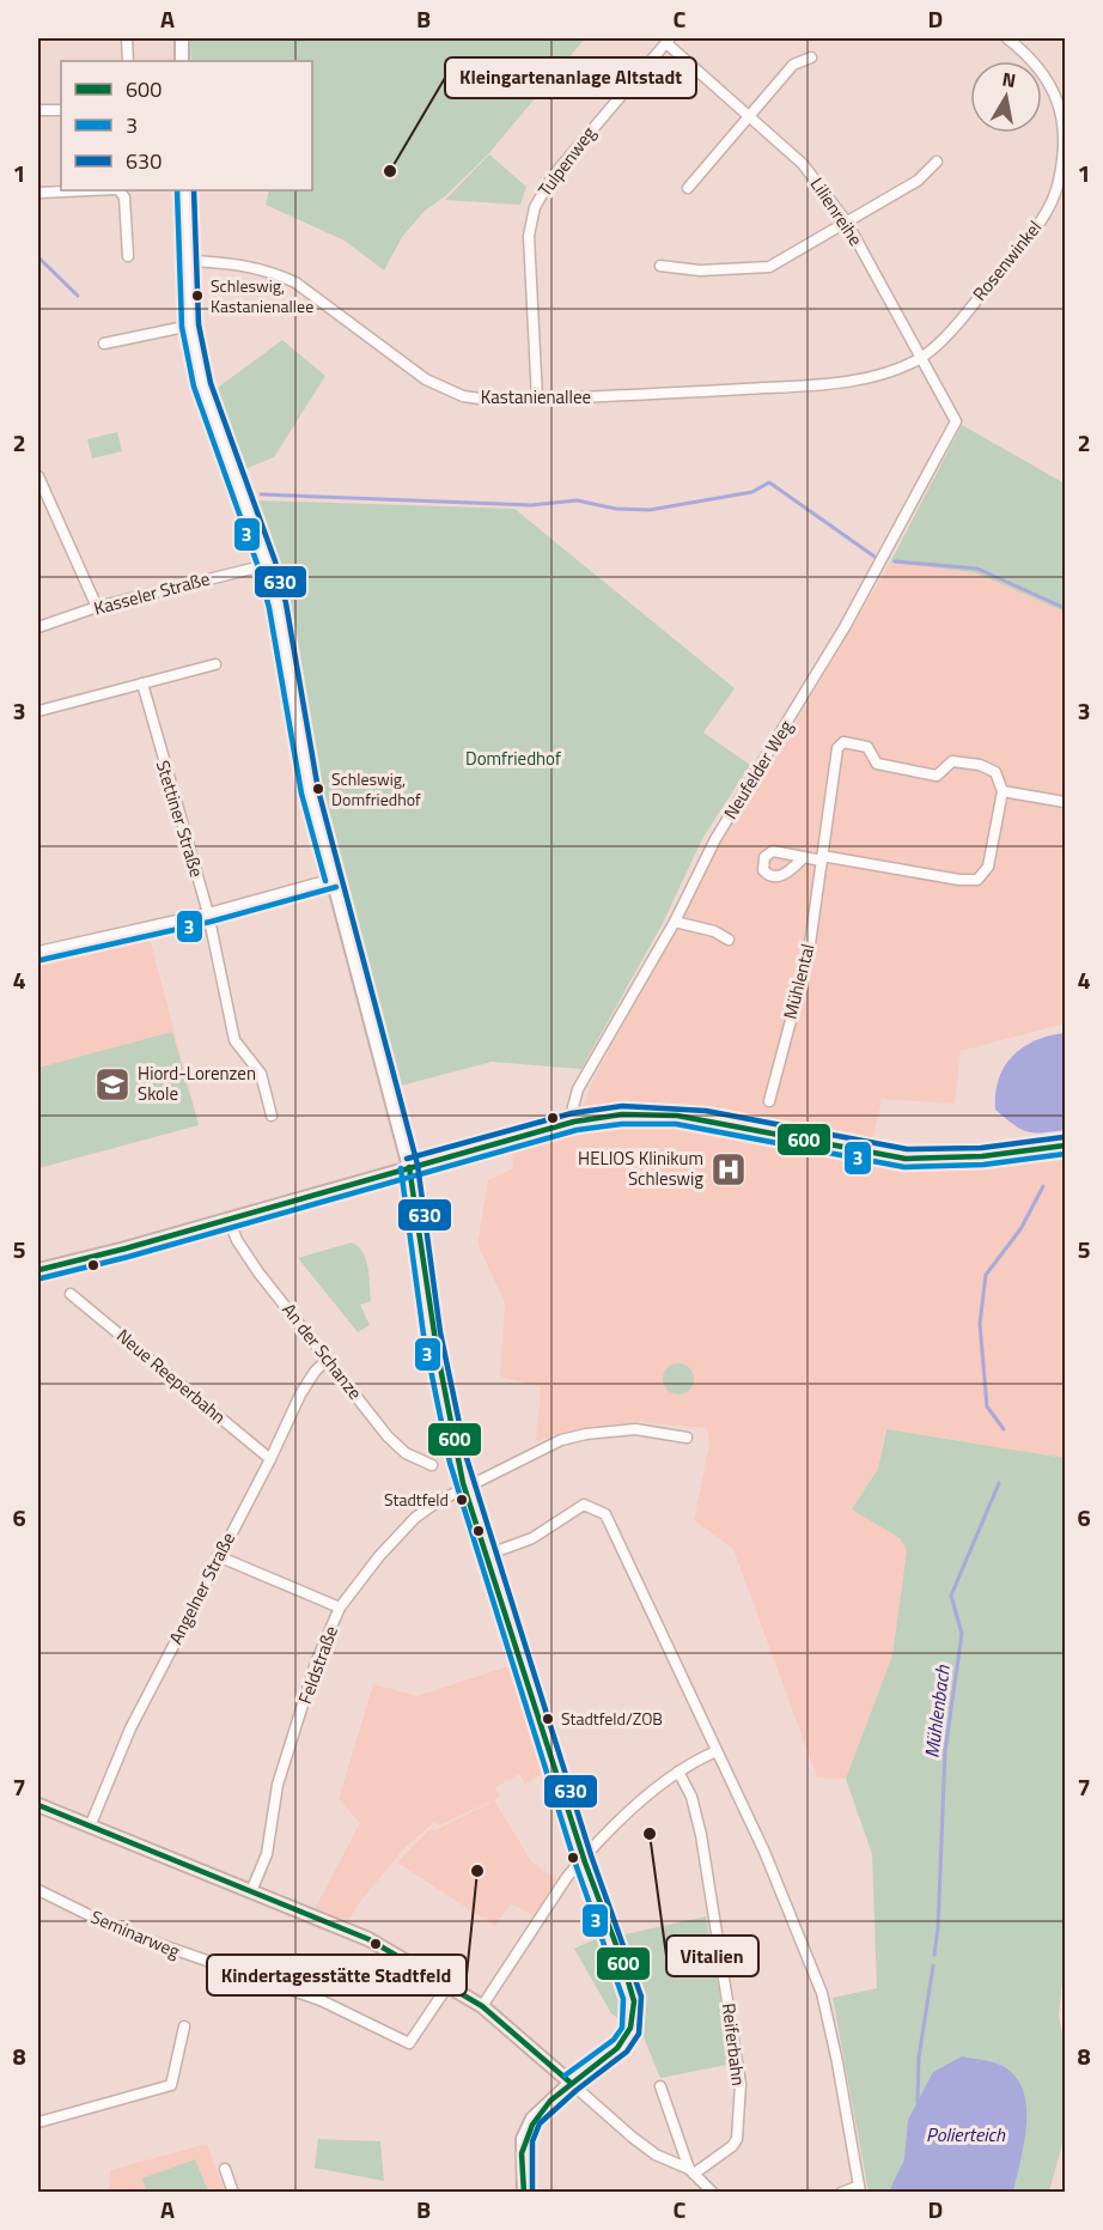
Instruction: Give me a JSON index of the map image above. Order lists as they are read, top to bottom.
{
  "streets": {
    "street": [
      "Tulpenweg",
      "Lilienreihe",
      "Rosenwinkel",
      "Kastanienallee",
      "Kasseler Straße",
      "Neufelder Weg",
      "Stettiner Straße",
      "Mühlental",
      "An der Schanze",
      "Neue Reeperbahn",
      "Angelner Straße",
      "Feldstraße",
      "Seminarweg",
      "Reiferbahn"
    ]
  },
  "crossings": [
    ["Tulpenweg", "Lilienreihe"],
    ["Tulpenweg", "Kastanienallee"],
    ["Lilienreihe", "Rosenwinkel"],
    ["Lilienreihe", "Kastanienallee"],
    ["Lilienreihe", "Neufelder Weg"],
    ["Rosenwinkel", "Kastanienallee"],
    ["An der Schanze", "Angelner Straße"],
    ["Neue Reeperbahn", "Angelner Straße"]
  ],
  "water": ["Mühlenbach", "Polierteich"],
  "parks": ["Domfriedhof"],
  "places": {
    "other": [
      "Kleingartenanlage Altstadt",
      "Schleswig, Kastanienallee",
      "Schleswig, Domfriedhof",
      "Stadtfeld",
      "Stadtfeld/ZOB",
      "Vitalien",
      "Kindertagesstätte Stadtfeld"
    ],
    "school or university": ["Hiord-Lorenzen Skole"],
    "hospital": ["HELIOS Klinikum Schleswig"]
  },
  "lines": ["transit line 3", "transit line 630", "transit line 600"],
  "legend": ["600", "3", "630"],
  "north": "top",
  "grid": {
    "columns": [
      "A",
      "B",
      "C",
      "D"
    ],
    "rows": [
      "1",
      "2",
      "3",
      "4",
      "5",
      "6",
      "7",
      "8"
    ]
  }
}
